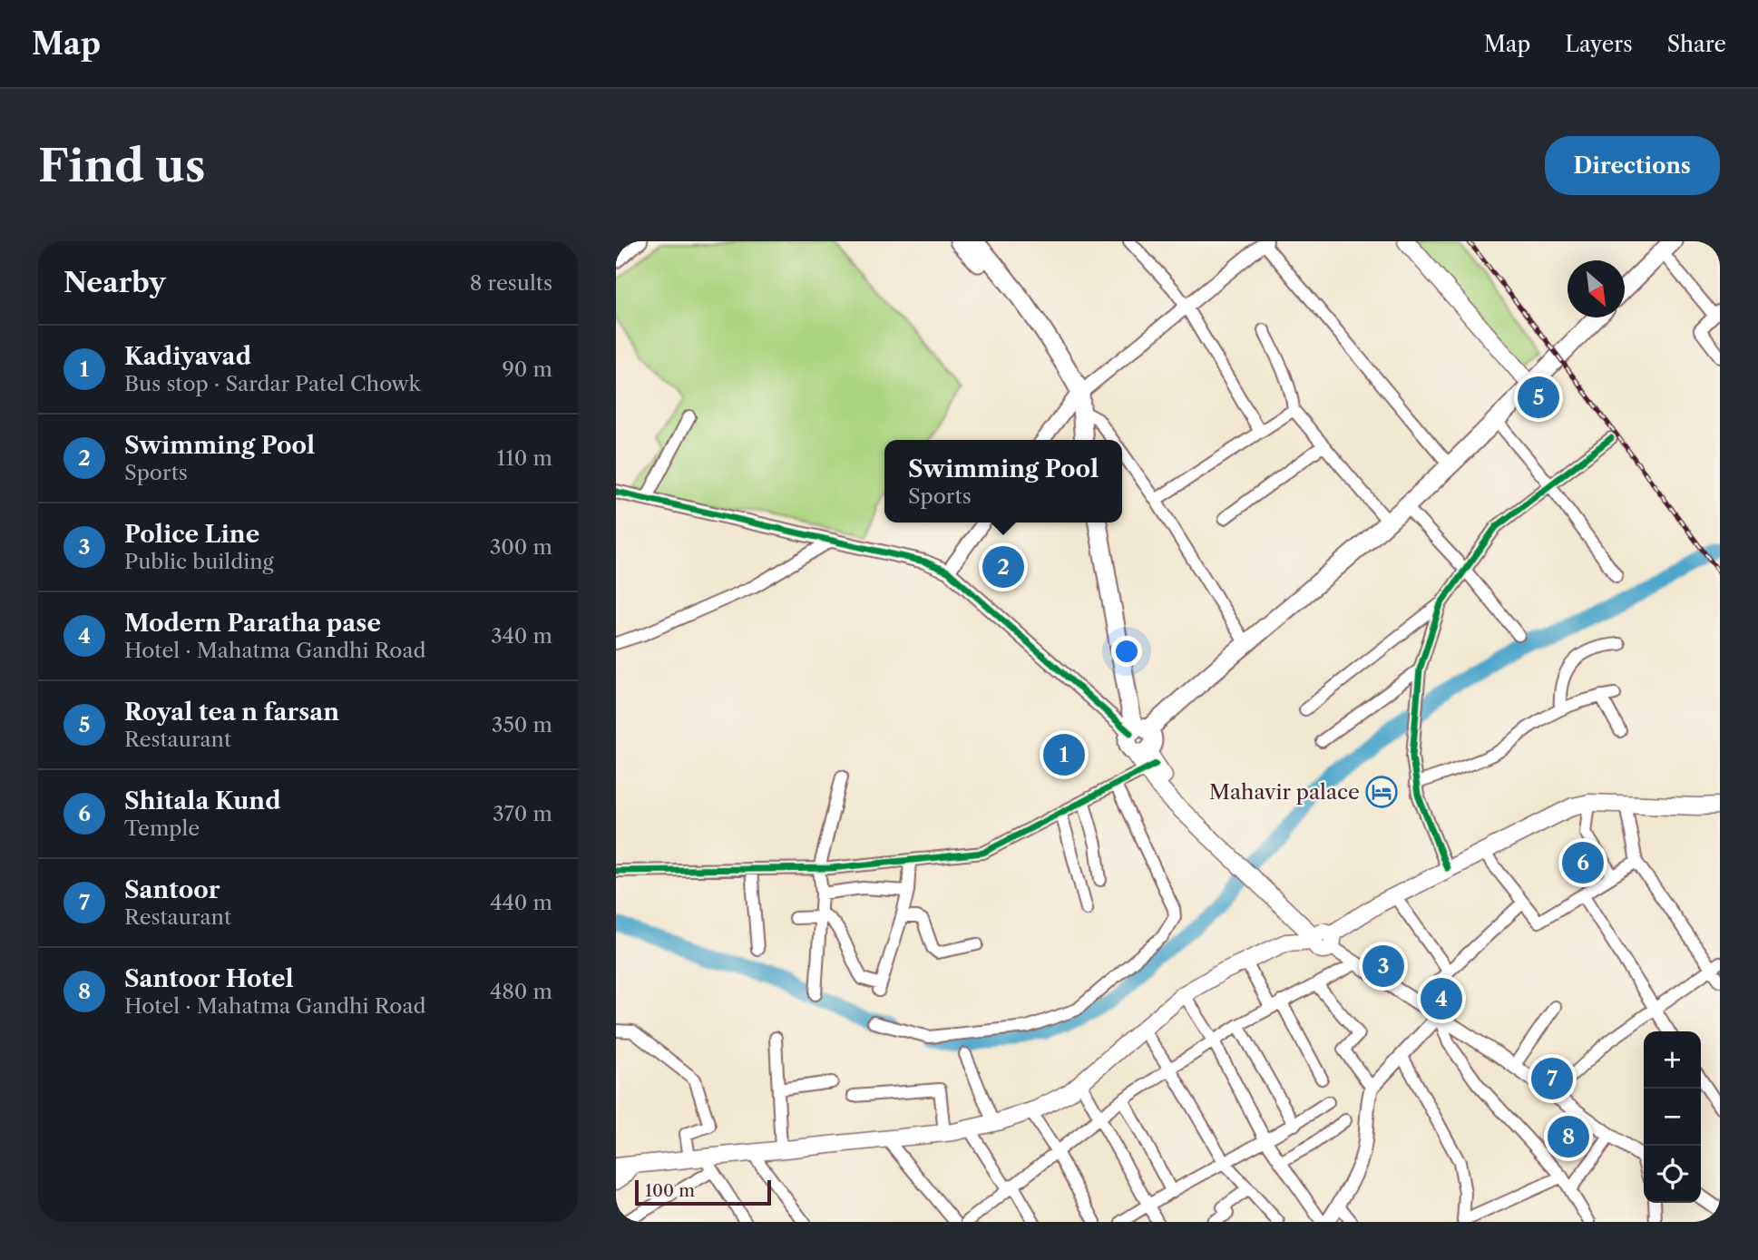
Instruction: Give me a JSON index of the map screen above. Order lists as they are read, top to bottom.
{
  "places": {
    "hotel": ["Mahavir palace"]
  },
  "scale_bar": "100 m",
  "north": "bottom right",
  "page": {
    "header": "Map",
    "nav": ["Map", "Layers", "Share"],
    "buttons": "Directions",
    "title": "Find us",
    "heading": ["Nearby", "8 results"],
    "list": [
      {
        "mark": "1",
        "name": "Kadiyavad",
        "note": "Bus stop · Sardar Patel Chowk",
        "value": "90 m"
      },
      {
        "mark": "2",
        "name": "Swimming Pool",
        "note": "Sports",
        "value": "110 m"
      },
      {
        "mark": "3",
        "name": "Police Line",
        "note": "Public building",
        "value": "300 m"
      },
      {
        "mark": "4",
        "name": "Modern Paratha pase",
        "note": "Hotel · Mahatma Gandhi Road",
        "value": "340 m"
      },
      {
        "mark": "5",
        "name": "Royal tea n farsan",
        "note": "Restaurant",
        "value": "350 m"
      },
      {
        "mark": "6",
        "name": "Shitala Kund",
        "note": "Temple",
        "value": "370 m"
      },
      {
        "mark": "7",
        "name": "Santoor",
        "note": "Restaurant",
        "value": "440 m"
      },
      {
        "mark": "8",
        "name": "Santoor Hotel",
        "note": "Hotel · Mahatma Gandhi Road",
        "value": "480 m"
      }
    ],
    "pins": [
      "5",
      "2",
      "1",
      "6",
      "3",
      "4",
      "7",
      "8"
    ],
    "popup": ["Swimming Pool", "Sports"],
    "map_buttons": ["+", "−"],
    "scale": "100 m"
  }
}
